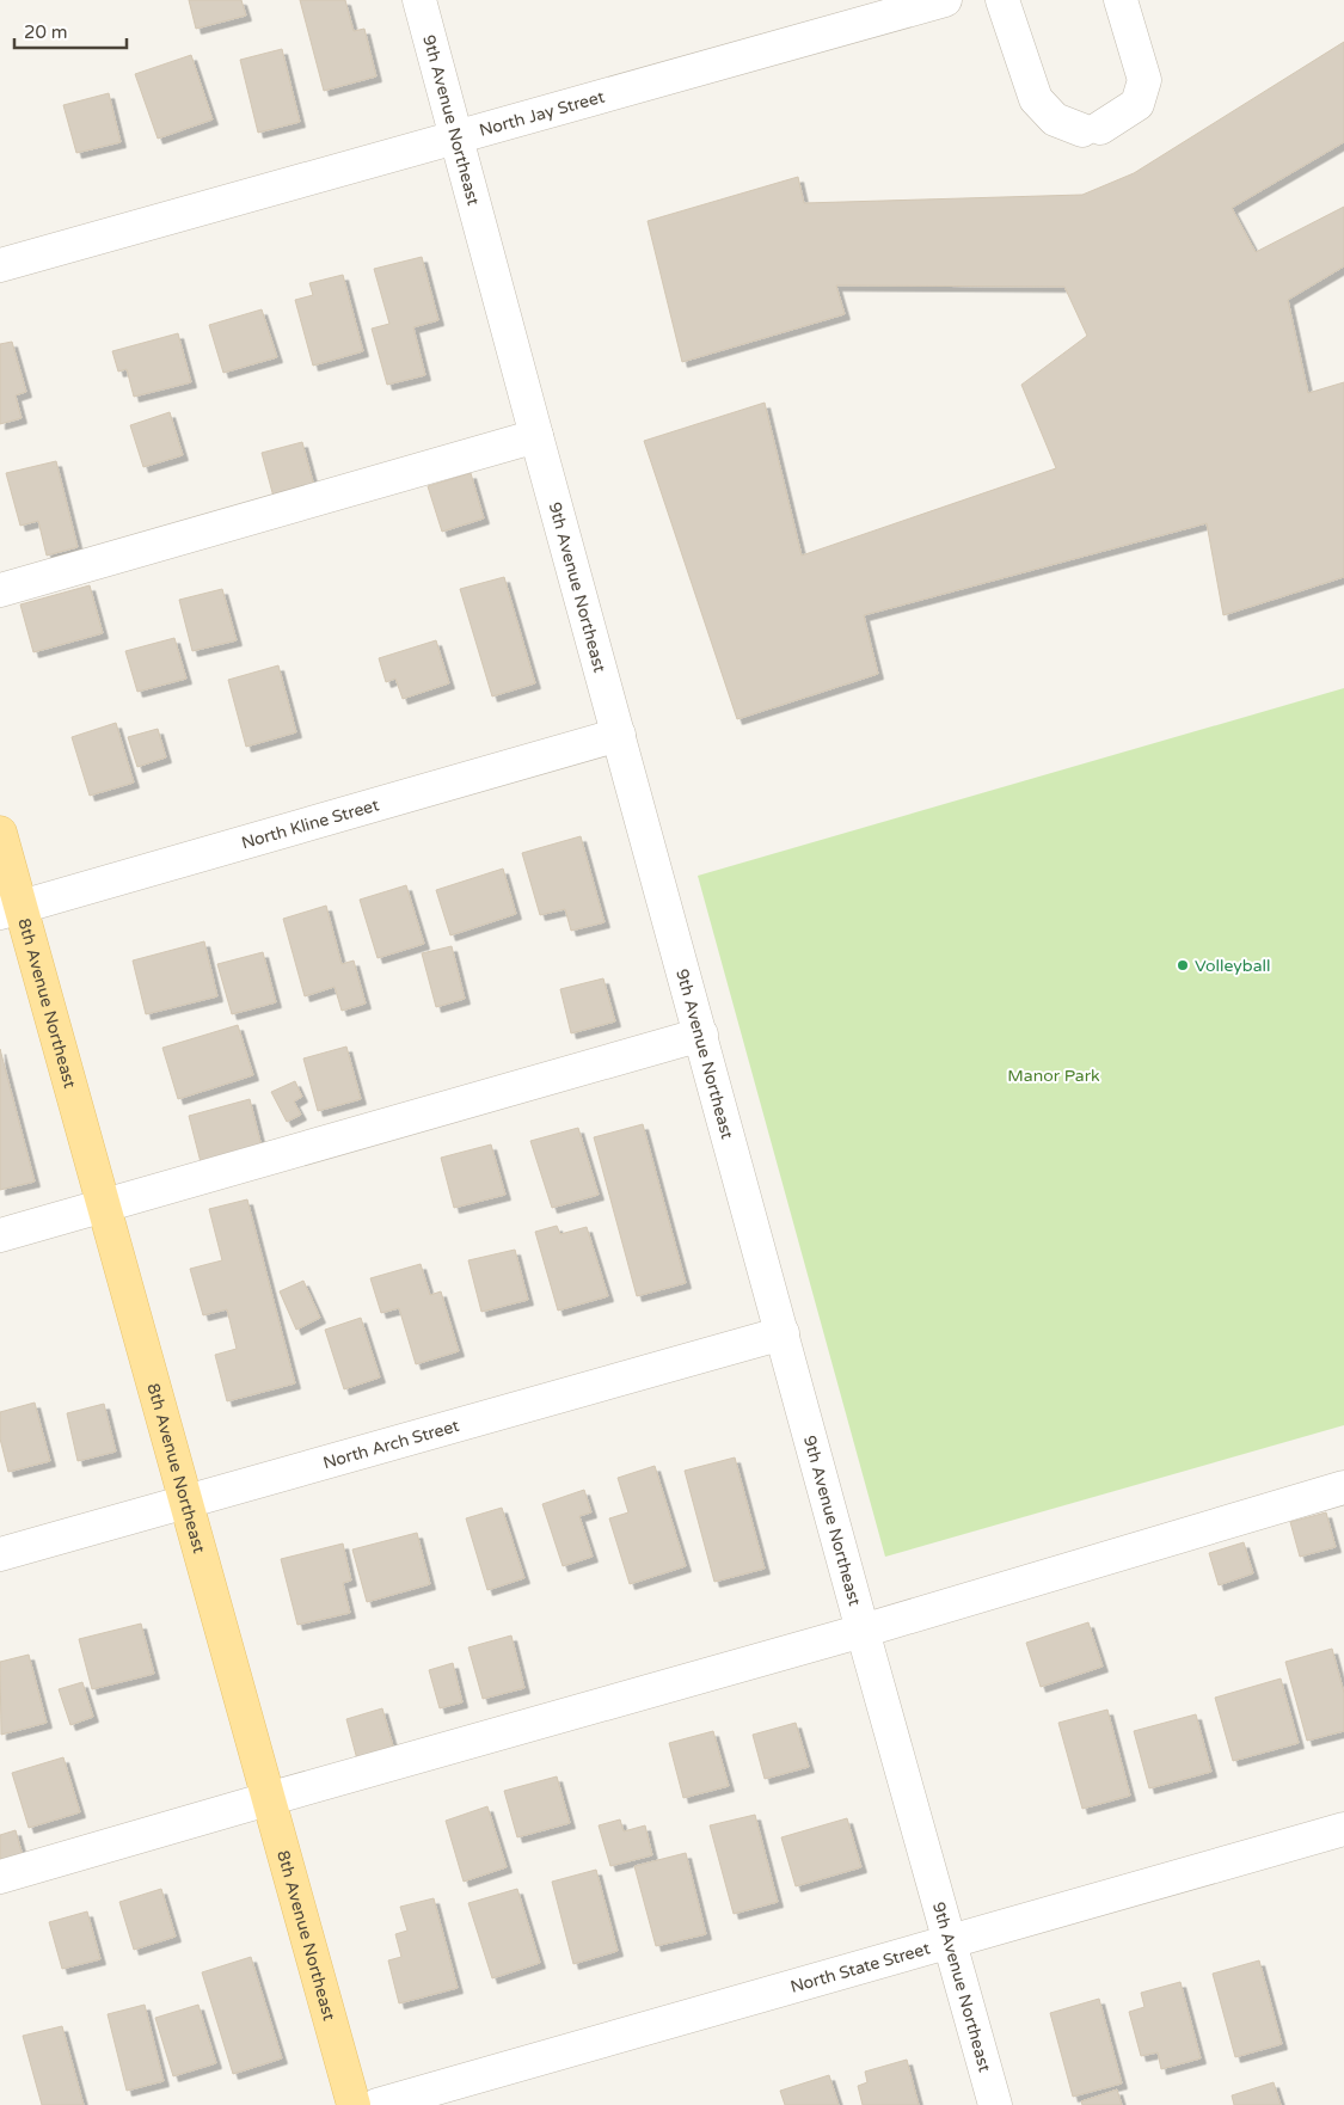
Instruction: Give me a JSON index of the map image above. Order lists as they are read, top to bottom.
{
  "streets": {
    "main road": ["8th Avenue Northeast"],
    "street": [
      "North Jay Street",
      "9th Avenue Northeast",
      "North Kline Street",
      "North Arch Street",
      "North State Street"
    ]
  },
  "crossings": [
    ["North Jay Street", "9th Avenue Northeast"],
    ["9th Avenue Northeast", "North Kline Street"],
    ["9th Avenue Northeast", "North Arch Street"],
    ["9th Avenue Northeast", "North State Street"],
    ["North Kline Street", "8th Avenue Northeast"],
    ["8th Avenue Northeast", "North Arch Street"]
  ],
  "parks": ["Manor Park"],
  "places": ["Volleyball"],
  "scale_bar": "20 m"
}
